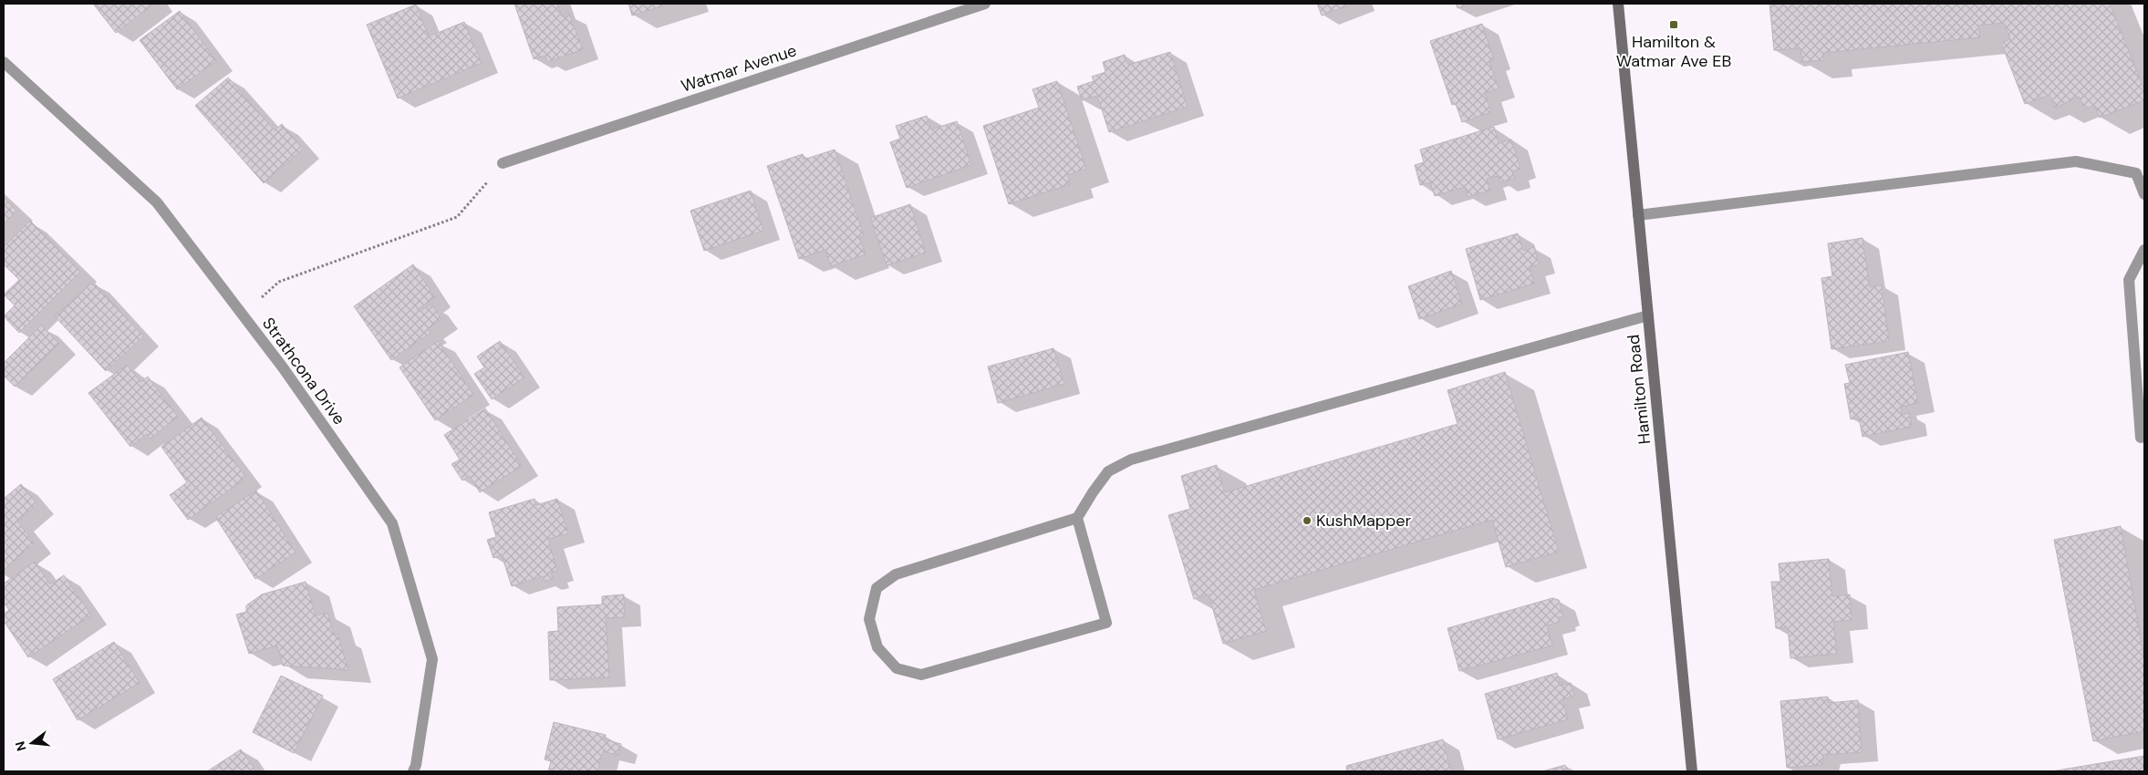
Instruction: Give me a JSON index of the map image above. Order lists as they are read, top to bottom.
{
  "streets": {
    "main road": ["Hamilton Road"],
    "street": ["Watmar Avenue", "Strathcona Drive"]
  },
  "places": {
    "transit": ["Hamilton & Watmar Ave EB"],
    "other": ["KushMapper"]
  },
  "north": "left"
}
